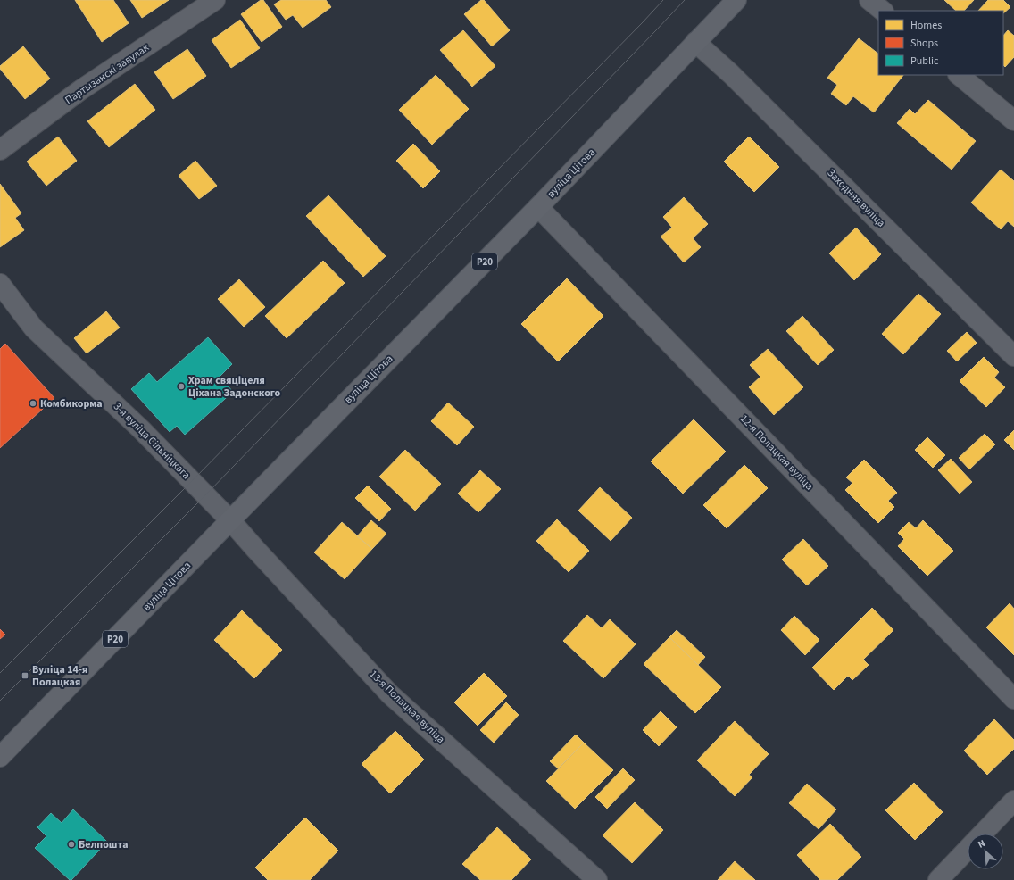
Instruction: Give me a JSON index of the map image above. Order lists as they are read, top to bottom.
{
  "streets": {
    "main road": ["вуліца Цітова", "Р20"],
    "street": [
      "Партызанскі завулак",
      "Заходняя вуліца",
      "3-я вуліца Сільніцкага",
      "12-я Полацкая вуліца",
      "13-я Полацкая вуліца"
    ]
  },
  "crossings": [
    ["вуліца Цітова", "Заходняя вуліца"],
    ["вуліца Цітова", "3-я вуліца Сільніцкага"],
    ["вуліца Цітова", "12-я Полацкая вуліца"],
    ["вуліца Цітова", "13-я Полацкая вуліца"],
    ["3-я вуліца Сільніцкага", "13-я Полацкая вуліца"]
  ],
  "places": {
    "other": ["Храм свяціцеля Ціхана Задонского", "Комбикорма", "Белпошта"],
    "transit": ["Вуліца 14-я Полацкая"]
  },
  "legend": ["Homes", "Shops", "Public"],
  "north": "top left"
}
